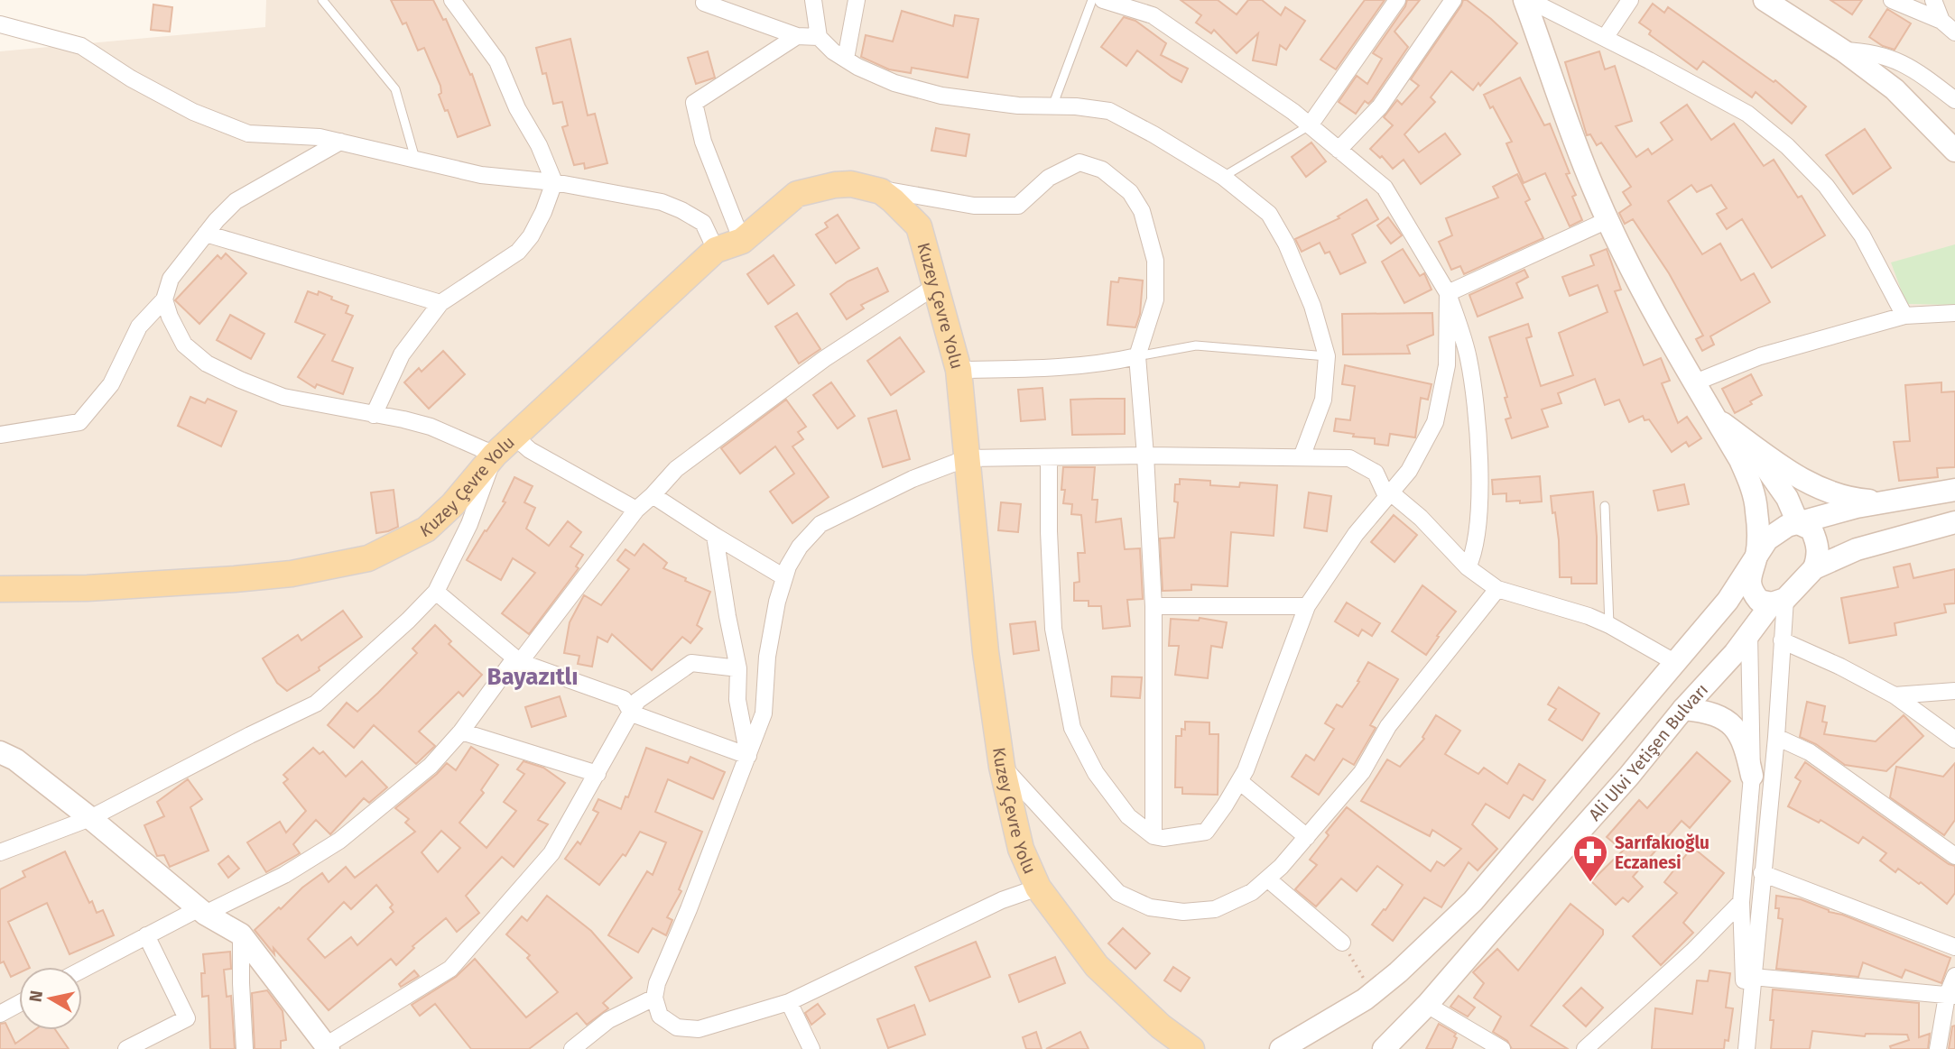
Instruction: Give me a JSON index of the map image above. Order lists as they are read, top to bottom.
{
  "streets": {
    "main road": ["Kuzey Çevre Yolu"],
    "street": ["Ali Ulvi Yetişen Bulvarı"]
  },
  "districts": ["Bayazıtlı"],
  "places": {
    "pharmacy": ["Sarıfakıoğlu Eczanesi"]
  },
  "north": "left"
}
